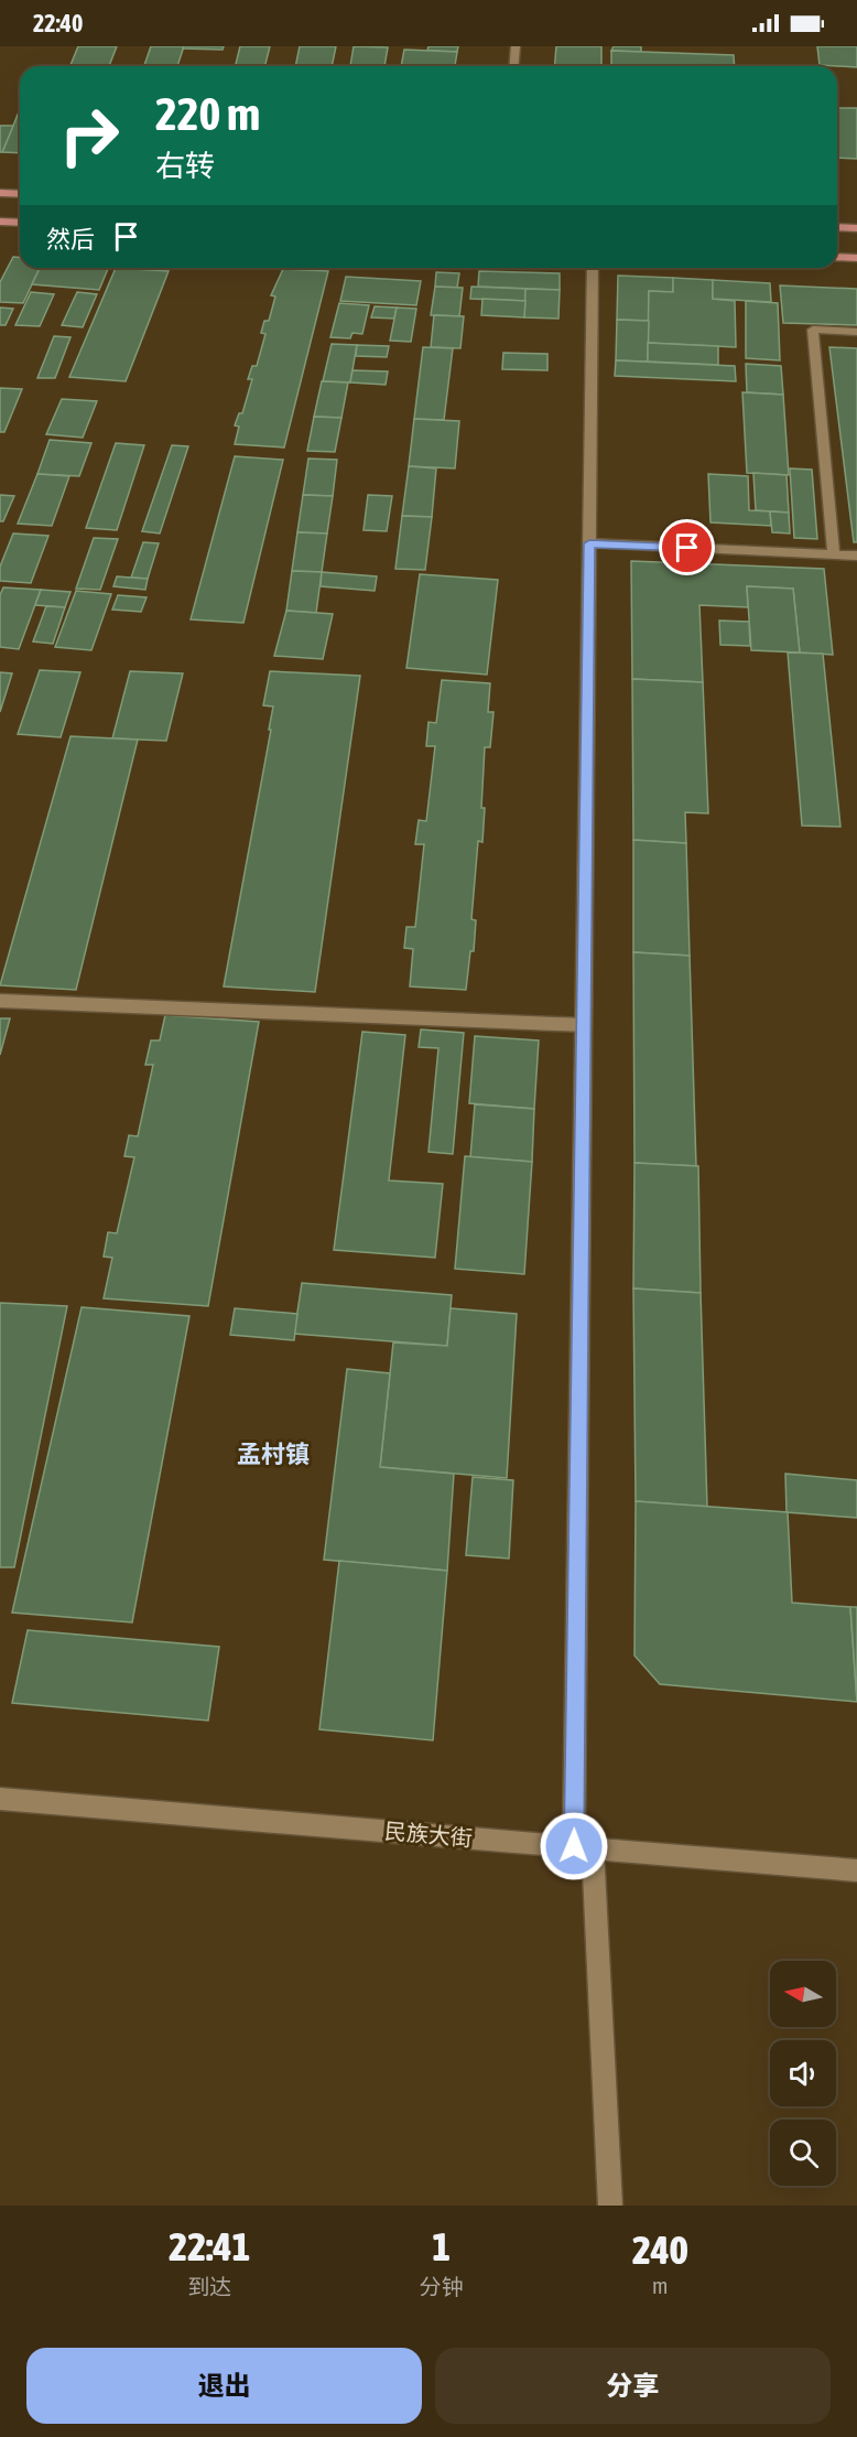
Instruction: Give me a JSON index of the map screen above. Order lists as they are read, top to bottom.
{
  "streets": {
    "street": ["民族大街"]
  },
  "districts": ["孟村镇"],
  "north": "left",
  "page": {
    "status": "22:40",
    "turn": ["220 m", "右转"],
    "then": "然后",
    "eta": [
      "22:41",
      "到达",
      "1",
      "分钟",
      "240",
      "m"
    ],
    "buttons": ["退出", "分享"]
  }
}
